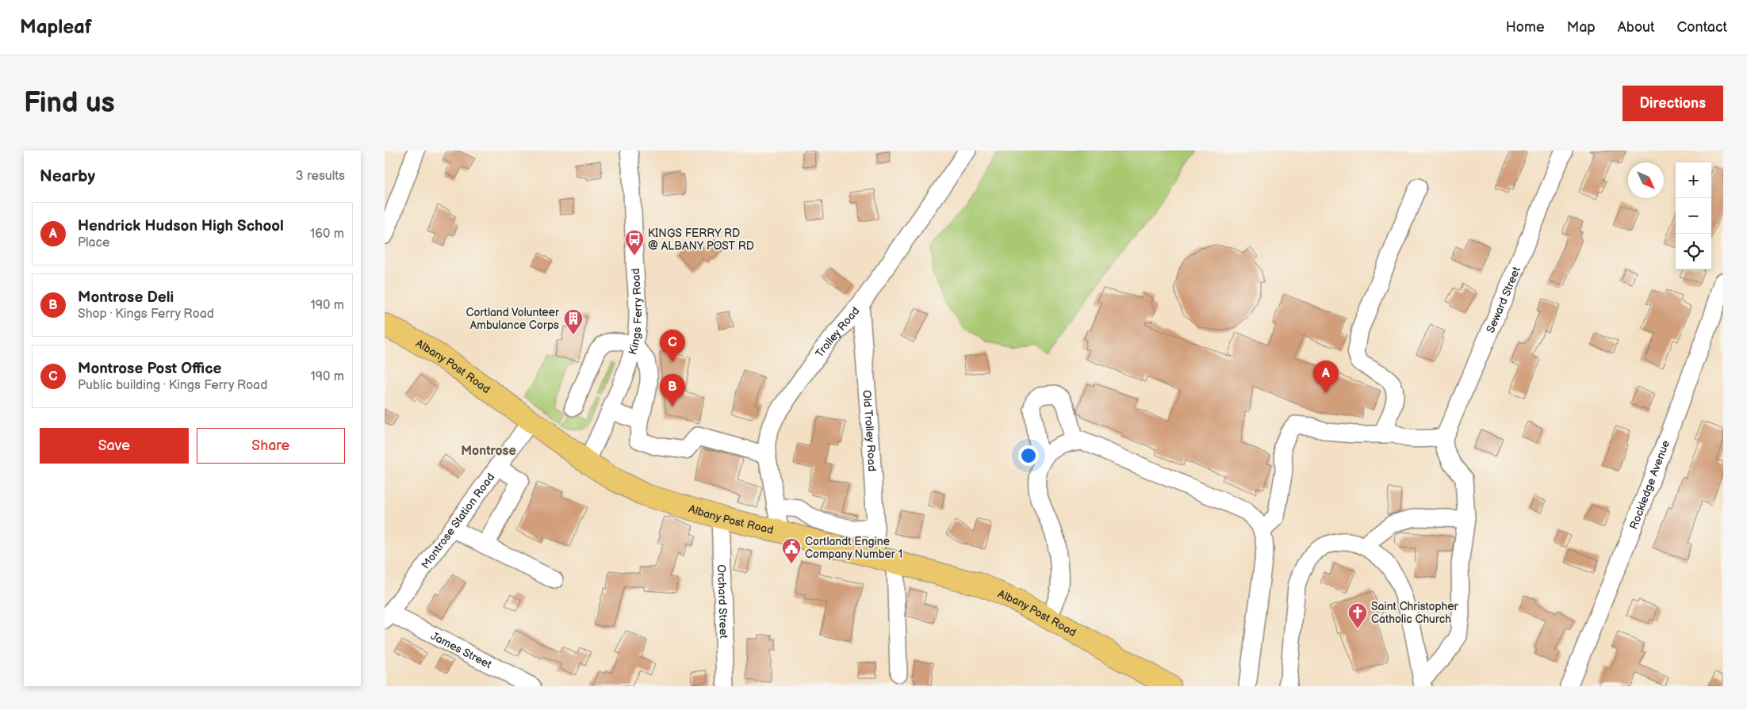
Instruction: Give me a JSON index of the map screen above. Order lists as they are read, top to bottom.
{
  "streets": {
    "main road": ["Albany Post Road"],
    "street": [
      "Seward Street",
      "Kings Ferry Road",
      "Trolley Road",
      "Old Trolley Road",
      "Rockledge Avenue",
      "Montrose Station Road",
      "Orchard Street",
      "James Street"
    ]
  },
  "crossings": [
    ["Kings Ferry Road", "Albany Post Road"],
    ["Trolley Road", "Albany Post Road"],
    ["Trolley Road", "Old Trolley Road"],
    ["Albany Post Road", "Old Trolley Road"],
    ["Albany Post Road", "Montrose Station Road"],
    ["Albany Post Road", "Orchard Street"],
    ["Montrose Station Road", "James Street"]
  ],
  "districts": ["Montrose"],
  "places": {
    "bus stop": ["KINGS FERRY RD @ ALBANY POST RD"],
    "building": ["Cortland Volunteer Ambulance Corps"],
    "public building": ["Cortlandt Engine Company Number 1"],
    "church": ["Saint Christopher Catholic Church"]
  },
  "north": "bottom right",
  "page": {
    "header": "Mapleaf",
    "nav": [
      "Home",
      "Map",
      "About",
      "Contact"
    ],
    "buttons": [
      "Directions",
      ["Save", "Share"]
    ],
    "title": "Find us",
    "heading": ["Nearby", "3 results"],
    "map_buttons": ["+", "−"],
    "list": [
      {
        "mark": "A",
        "name": "Hendrick Hudson High School",
        "note": "Place",
        "value": "160 m"
      },
      {
        "mark": "B",
        "name": "Montrose Deli",
        "note": "Shop · Kings Ferry Road",
        "value": "190 m"
      },
      {
        "mark": "C",
        "name": "Montrose Post Office",
        "note": "Public building · Kings Ferry Road",
        "value": "190 m"
      }
    ],
    "pins": ["C", "A", "B"]
  }
}
